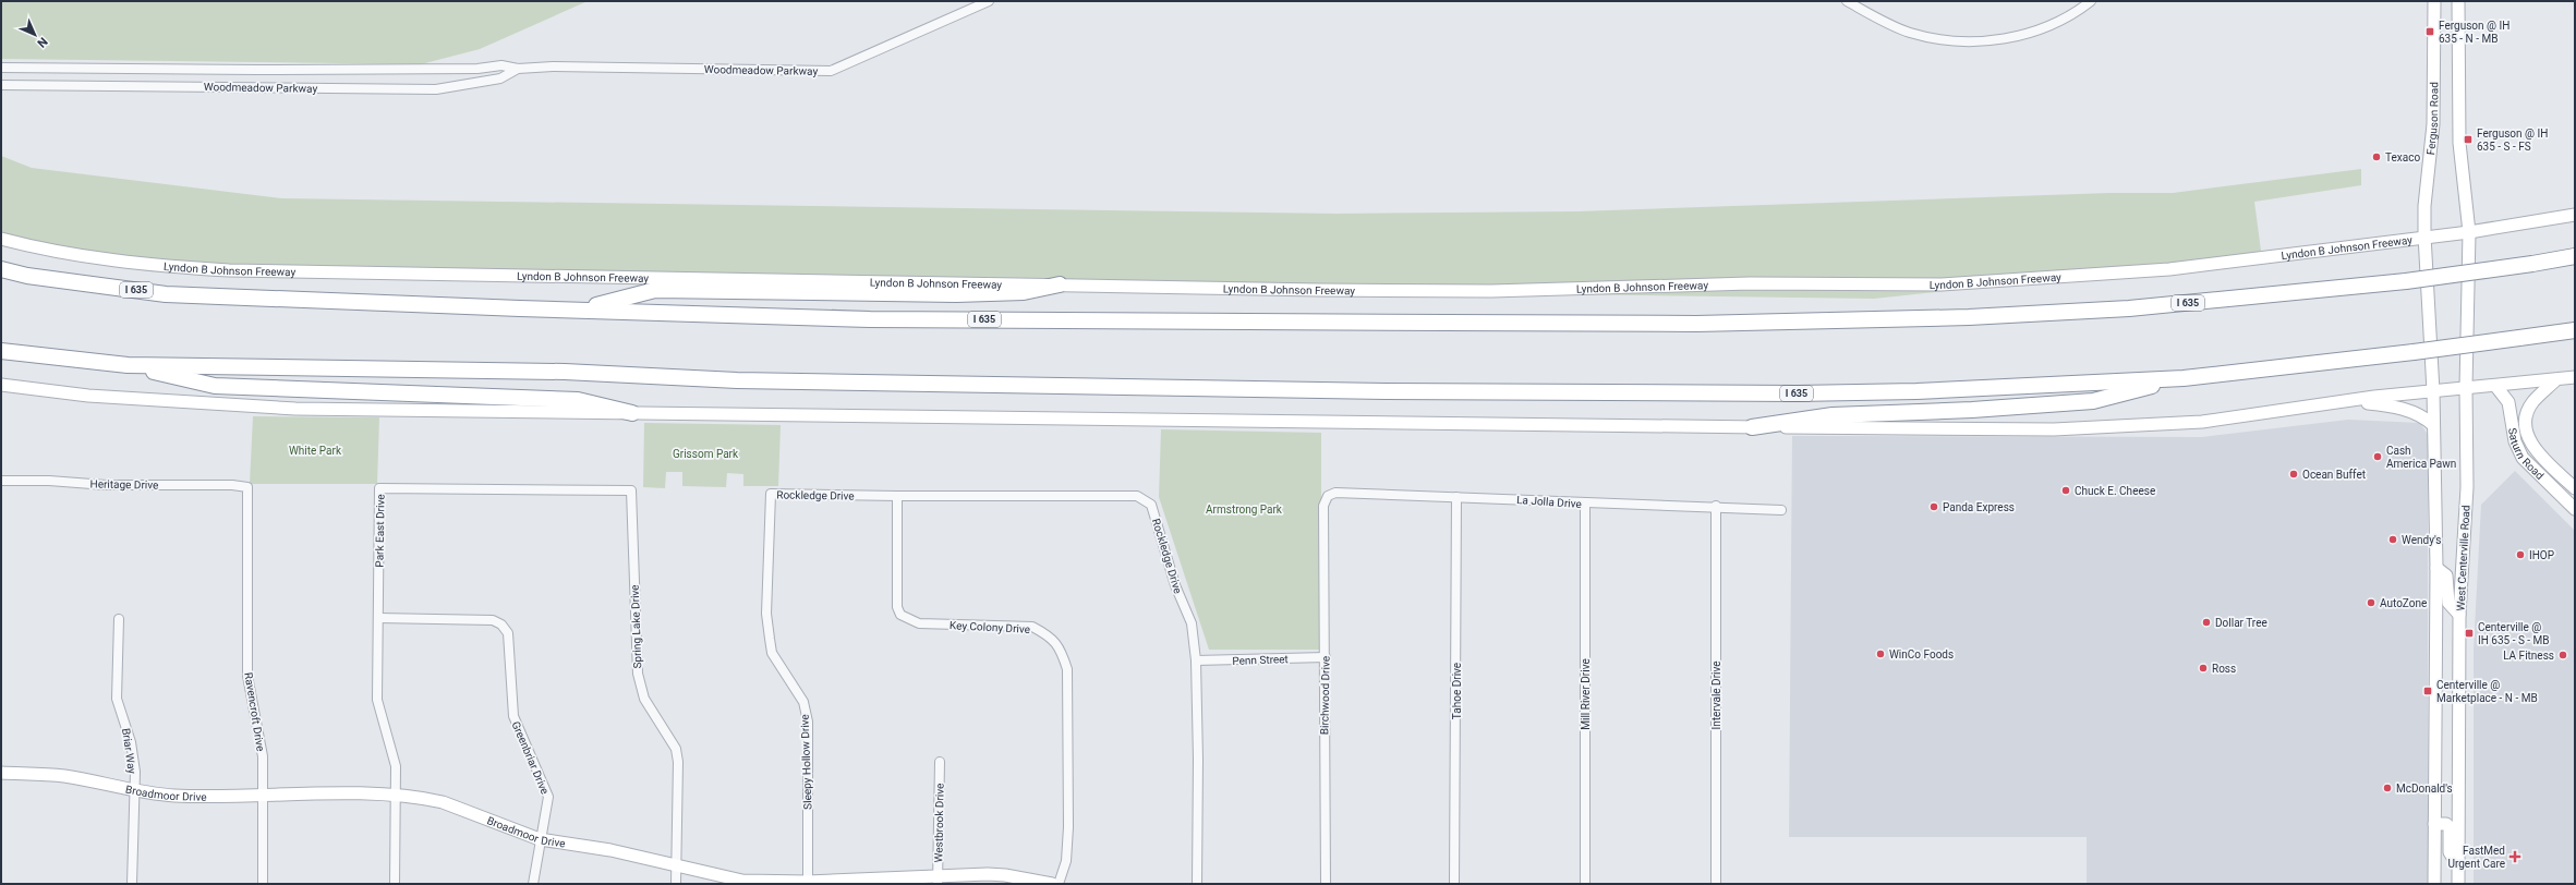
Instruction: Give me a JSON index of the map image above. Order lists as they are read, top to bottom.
{
  "streets": {
    "highway": ["I 635"],
    "main road": [
      "Ferguson Road",
      "Lyndon B Johnson Freeway",
      "Saturn Road",
      "West Centerville Road",
      "Broadmoor Drive"
    ],
    "street": [
      "Woodmeadow Parkway",
      "Heritage Drive",
      "Rockledge Drive",
      "La Jolla Drive",
      "Park East Drive",
      "Spring Lake Drive",
      "Key Colony Drive",
      "Penn Street",
      "Tahoe Drive",
      "Mill River Drive",
      "Birchwood Drive",
      "Intervale Drive",
      "Ravencroft Drive",
      "Briar Way",
      "Greenbriar Drive",
      "Sleepy Hollow Drive",
      "Westbrook Drive"
    ]
  },
  "crossings": [
    ["Ferguson Road", "Lyndon B Johnson Freeway"],
    ["Lyndon B Johnson Freeway", "West Centerville Road"],
    ["Heritage Drive", "Ravencroft Drive"],
    ["Rockledge Drive", "Key Colony Drive"],
    ["Rockledge Drive", "Penn Street"],
    ["Rockledge Drive", "Sleepy Hollow Drive"],
    ["La Jolla Drive", "Tahoe Drive"],
    ["La Jolla Drive", "Mill River Drive"],
    ["La Jolla Drive", "Birchwood Drive"],
    ["La Jolla Drive", "Intervale Drive"],
    ["Park East Drive", "Spring Lake Drive"],
    ["Park East Drive", "Greenbriar Drive"],
    ["Park East Drive", "Broadmoor Drive"],
    ["Spring Lake Drive", "Broadmoor Drive"],
    ["Penn Street", "Birchwood Drive"],
    ["Ravencroft Drive", "Broadmoor Drive"],
    ["Briar Way", "Broadmoor Drive"],
    ["Greenbriar Drive", "Broadmoor Drive"],
    ["Sleepy Hollow Drive", "Broadmoor Drive"],
    ["Broadmoor Drive", "Westbrook Drive"]
  ],
  "parks": ["White Park", "Grissom Park", "Armstrong Park"],
  "places": {
    "transit": [
      "Ferguson @ IH 635 - N - MB",
      "Ferguson @ IH 635 - S - FS",
      "Centerville @ IH 635 - S - MB",
      "Centerville @ Marketplace - N - MB"
    ],
    "other": [
      "Texaco",
      "Cash America Pawn",
      "Ocean Buffet",
      "Chuck E. Cheese",
      "Panda Express",
      "Wendy's",
      "IHOP",
      "AutoZone",
      "Dollar Tree",
      "WinCo Foods",
      "LA Fitness",
      "Ross",
      "McDonald's"
    ],
    "health": ["FastMed Urgent Care"]
  },
  "north": "bottom right"
}
